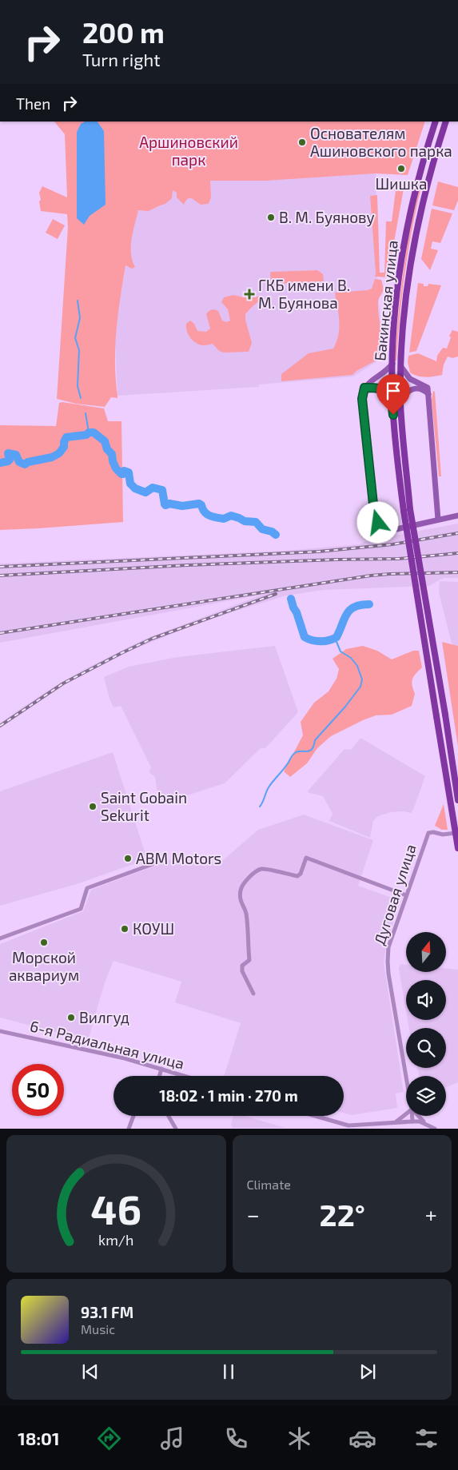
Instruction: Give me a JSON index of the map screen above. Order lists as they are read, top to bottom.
{
  "streets": {
    "main road": ["Бакинская улица"],
    "street": ["Дуговая улица", "6-я Радиальная улица"]
  },
  "crossings": [
    ["Бакинская улица", "Дуговая улица"]
  ],
  "parks": ["Аршиновский парк"],
  "places": {
    "other": [
      "Основателям Ашиновского парка",
      "Шишка",
      "В. М. Буянову",
      "Saint Gobain Sekurit",
      "ABM Motors",
      "КОУШ",
      "Морской аквариум",
      "Вилгуд"
    ],
    "health": ["ГКБ имени В. М. Буянова"]
  },
  "north": "top",
  "page": {
    "turn": ["200 m", "Turn right"],
    "then": "Then",
    "limit": "50",
    "trip": "18:02 · 1 min · 270 m",
    "tile": "Climate",
    "heat": ["−", "22°", "+"],
    "song": ["93.1 FM", "Music"],
    "tabs": "18:01",
    "gauge": ["46", "km/h"]
  }
}
